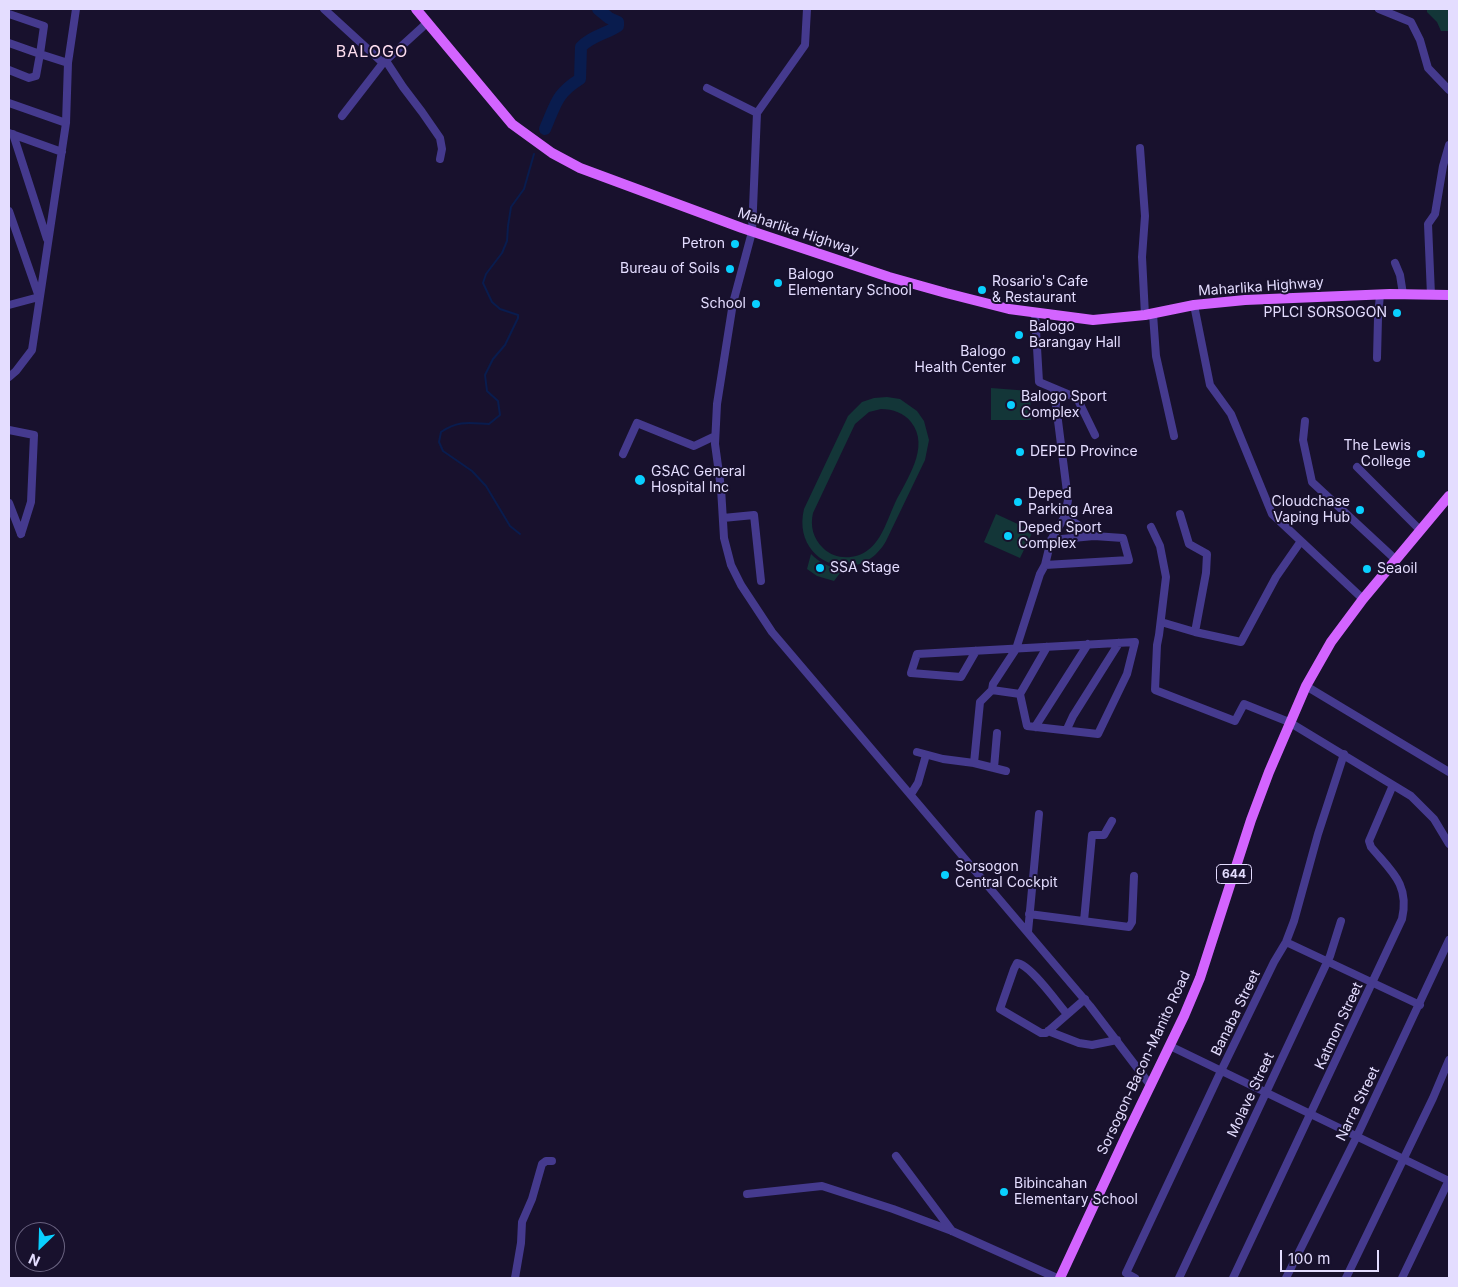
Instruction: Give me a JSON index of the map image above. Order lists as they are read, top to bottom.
{
  "streets": {
    "main road": ["Maharlika Highway", "644", "Sorsogon-Bacon-Manito Road"],
    "street": [
      "Banaba Street",
      "Katmon Street",
      "Molave Street",
      "Narra Street"
    ]
  },
  "districts": ["BALOGO"],
  "places": [
    "Petron",
    "Bureau of Soils",
    "Balogo Elementary School",
    "Rosario's Cafe & Restaurant",
    "School",
    "PPLCI SORSOGON",
    "Balogo Barangay Hall",
    "Balogo Health Center",
    "Balogo Sport Complex",
    "DEPED Province",
    "The Lewis College",
    "GSAC General Hospital Inc",
    "Deped Parking Area",
    "Cloudchase Vaping Hub",
    "Deped Sport Complex",
    "SSA Stage",
    "Seaoil",
    "Sorsogon Central Cockpit",
    "Bibincahan Elementary School"
  ],
  "scale_bar": "100 m",
  "north": "bottom left"
}
